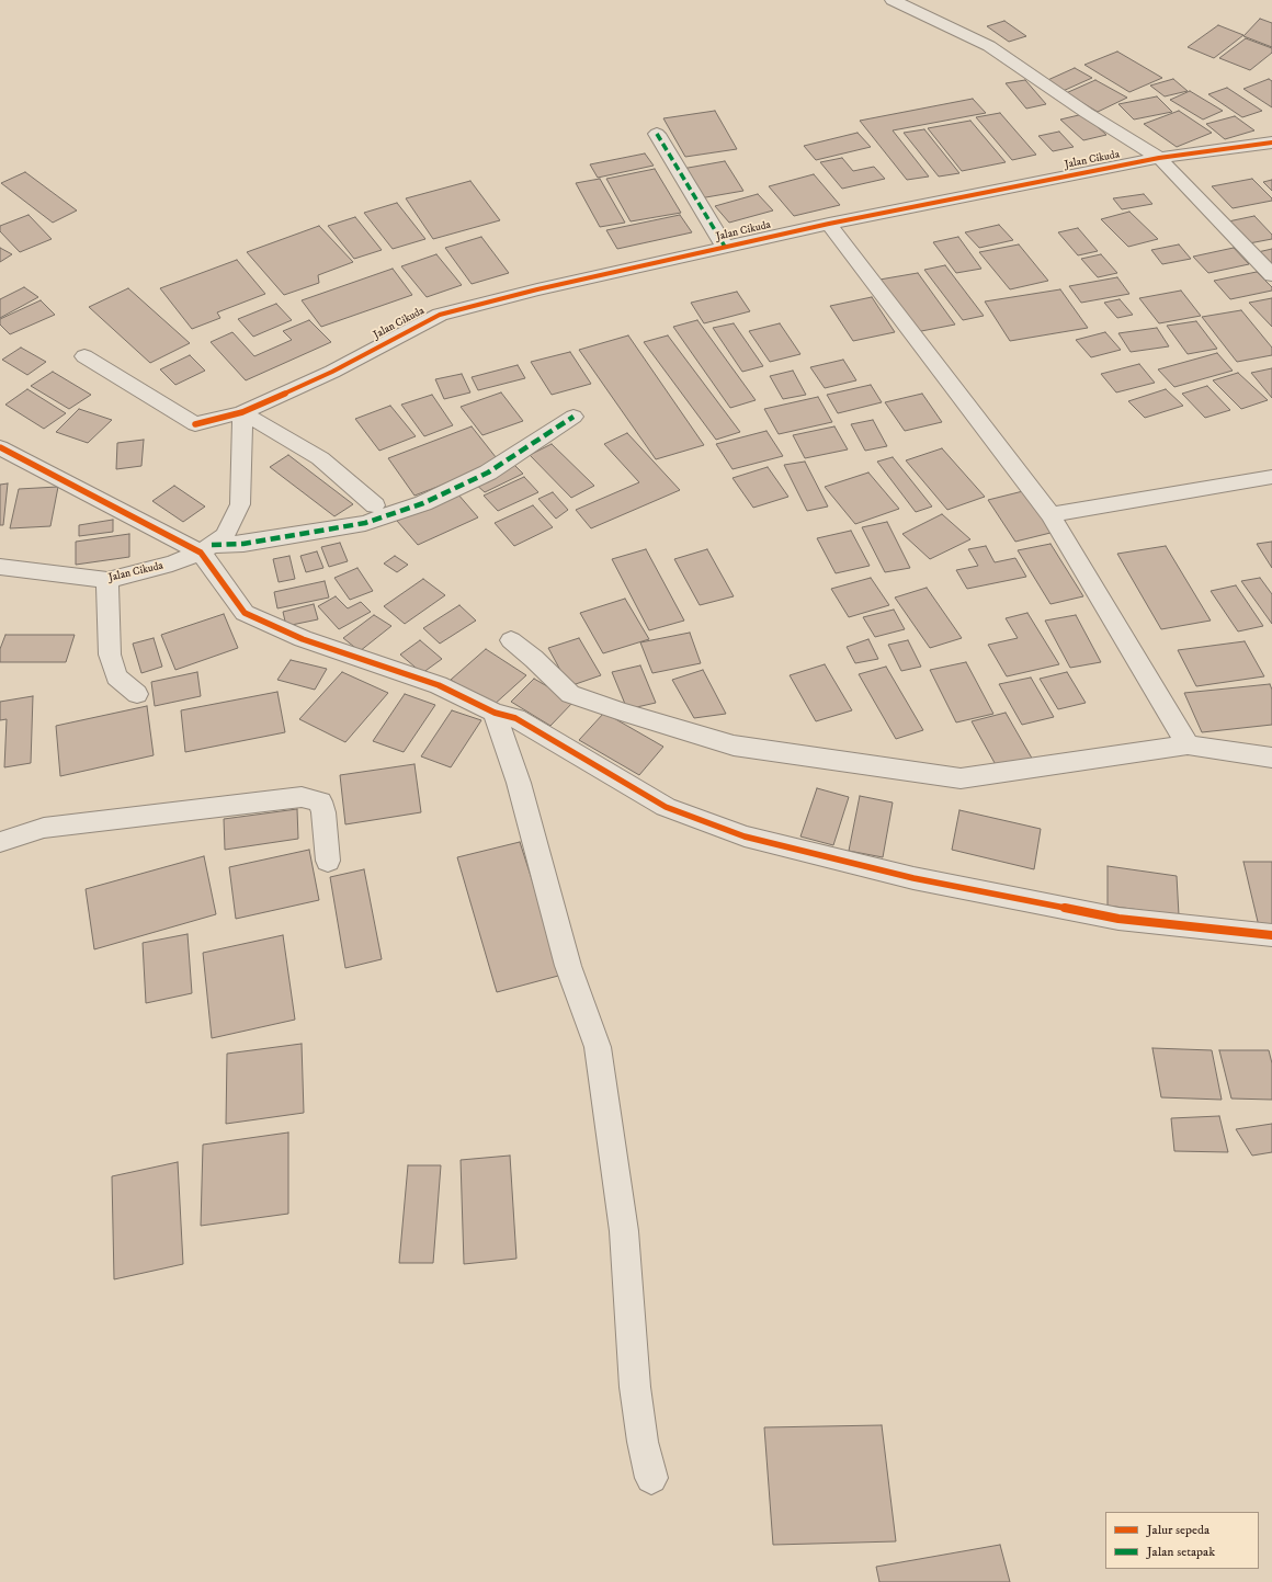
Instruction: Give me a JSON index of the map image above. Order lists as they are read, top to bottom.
{
  "streets": {
    "street": ["Jalan Cikuda"]
  },
  "legend": ["Jalur sepeda", "Jalan setapak"]
}
